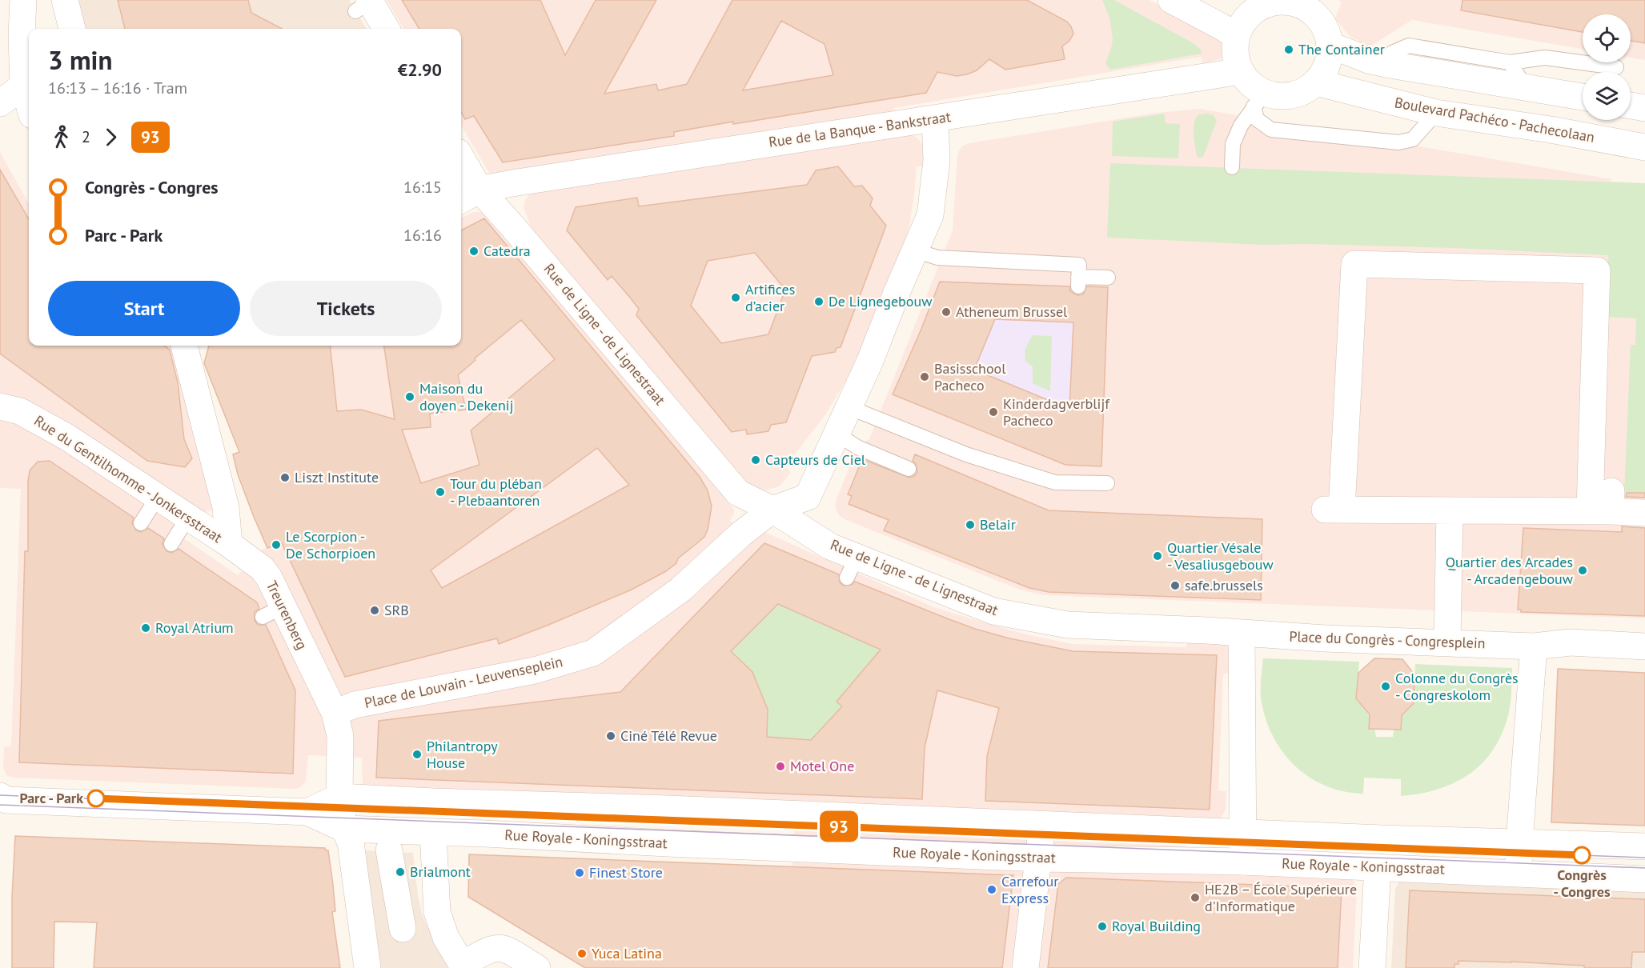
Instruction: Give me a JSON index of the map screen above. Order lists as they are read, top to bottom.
{
  "streets": {
    "street": [
      "Boulevard Pachéco - Pachecolaan",
      "Rue de la Banque - Bankstraat",
      "Rue de Ligne - de Lignestraat",
      "Rue du Gentilhomme - Jonkersstraat",
      "Treurenberg",
      "Place du Congrès - Congresplein",
      "Place de Louvain - Leuvenseplein",
      "Rue Royale - Koningsstraat"
    ]
  },
  "crossings": [
    ["Boulevard Pachéco - Pachecolaan", "Rue de la Banque - Bankstraat"],
    ["Rue de la Banque - Bankstraat", "Rue de Ligne - de Lignestraat"],
    ["Rue de la Banque - Bankstraat", "Place de Louvain - Leuvenseplein"],
    ["Rue de Ligne - de Lignestraat", "Place du Congrès - Congresplein"],
    ["Rue de Ligne - de Lignestraat", "Place de Louvain - Leuvenseplein"],
    ["Rue du Gentilhomme - Jonkersstraat", "Treurenberg"],
    ["Treurenberg", "Place de Louvain - Leuvenseplein"],
    ["Treurenberg", "Rue Royale - Koningsstraat"]
  ],
  "places": [
    "The Container",
    "Catedra",
    "Artifices d’acier",
    "De Lignegebouw",
    "Atheneum Brussel",
    "Basisschool Pacheco",
    "Maison du doyen - Dekenij",
    "Kinderdagverblijf Pacheco",
    "Capteurs de Ciel",
    "Liszt Institute",
    "Tour du pléban - Plebaantoren",
    "Belair",
    "Le Scorpion - De Schorpioen",
    "Quartier Vésale - Vesaliusgebouw",
    "Quartier des Arcades - Arcadengebouw",
    "safe.brussels",
    "SRB",
    "Royal Atrium",
    "Colonne du Congrès - Congreskolom",
    "Ciné Télé Revue",
    "Philantropy House",
    "Motel One",
    "Parc - Park",
    "Congrès - Congres",
    "Brialmont",
    "Finest Store",
    "Carrefour Express",
    "HE2B – École Supérieure d'Informatique",
    "Royal Building",
    "Yuca Latina"
  ],
  "lines": ["tram line 93"],
  "page": {
    "on_map": "93",
    "heading": ["3 min", "16:13 – 16:16 · Tram", "€2.90"],
    "legs": ["2", "93"],
    "list": [
      {
        "name": "Congrès - Congres",
        "value": "16:15"
      },
      {
        "name": "Parc - Park",
        "value": "16:16"
      }
    ],
    "buttons": ["Start", "Tickets"]
  }
}
